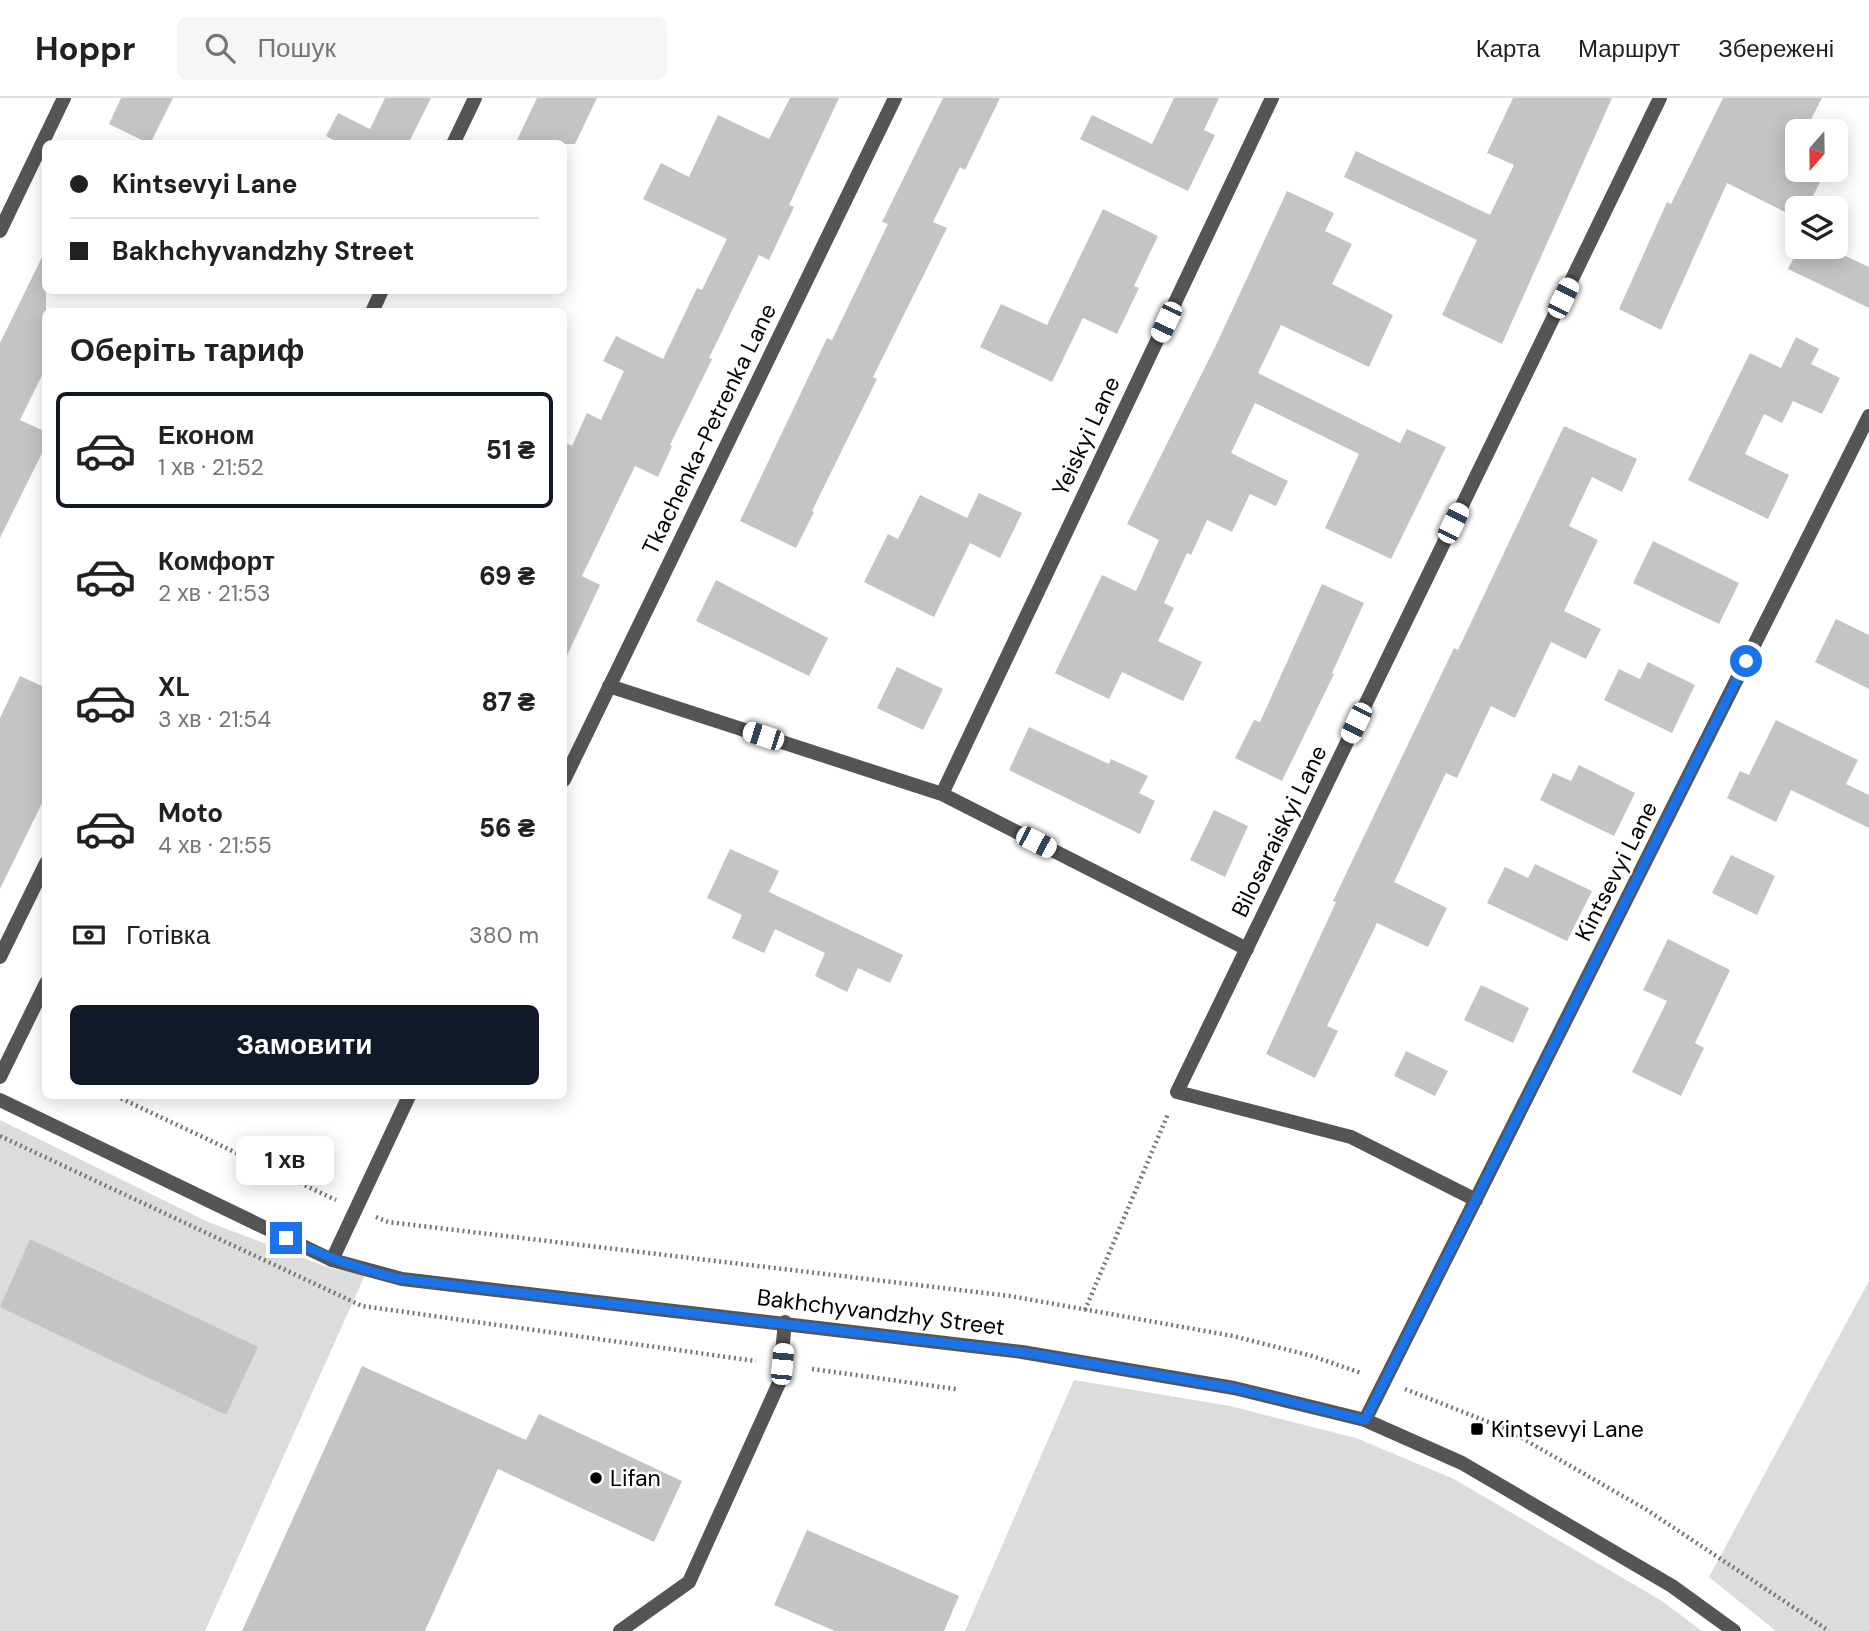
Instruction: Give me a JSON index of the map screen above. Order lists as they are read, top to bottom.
{
  "streets": {
    "street": [
      "Tkachenka-Petrenka Lane",
      "Yeiskyi Lane",
      "Bilosaraiskyi Lane",
      "Kintsevyi Lane",
      "Bakhchyvandzhy Street"
    ]
  },
  "crossings": [
    ["Kintsevyi Lane", "Bakhchyvandzhy Street"]
  ],
  "places": {
    "transit": ["Kintsevyi Lane"],
    "other": ["Lifan"]
  },
  "north": "bottom",
  "page": {
    "header": "Hoppr",
    "search": "Пошук",
    "nav": ["Карта", "Маршрут", "Збережені"],
    "banner": ["Kintsevyi Lane", "Bakhchyvandzhy Street"],
    "heading": "Оберіть тариф",
    "list": [
      {
        "name": "Економ",
        "note": "1 хв · 21:52",
        "value": "51 ₴"
      },
      {
        "name": "Комфорт",
        "note": "2 хв · 21:53",
        "value": "69 ₴"
      },
      {
        "name": "XL",
        "note": "3 хв · 21:54",
        "value": "87 ₴"
      },
      {
        "name": "Moto",
        "note": "4 хв · 21:55",
        "value": "56 ₴"
      }
    ],
    "pay": ["Готівка", "380 m"],
    "buttons": "Замовити",
    "bubble": "1 хв"
  }
}
